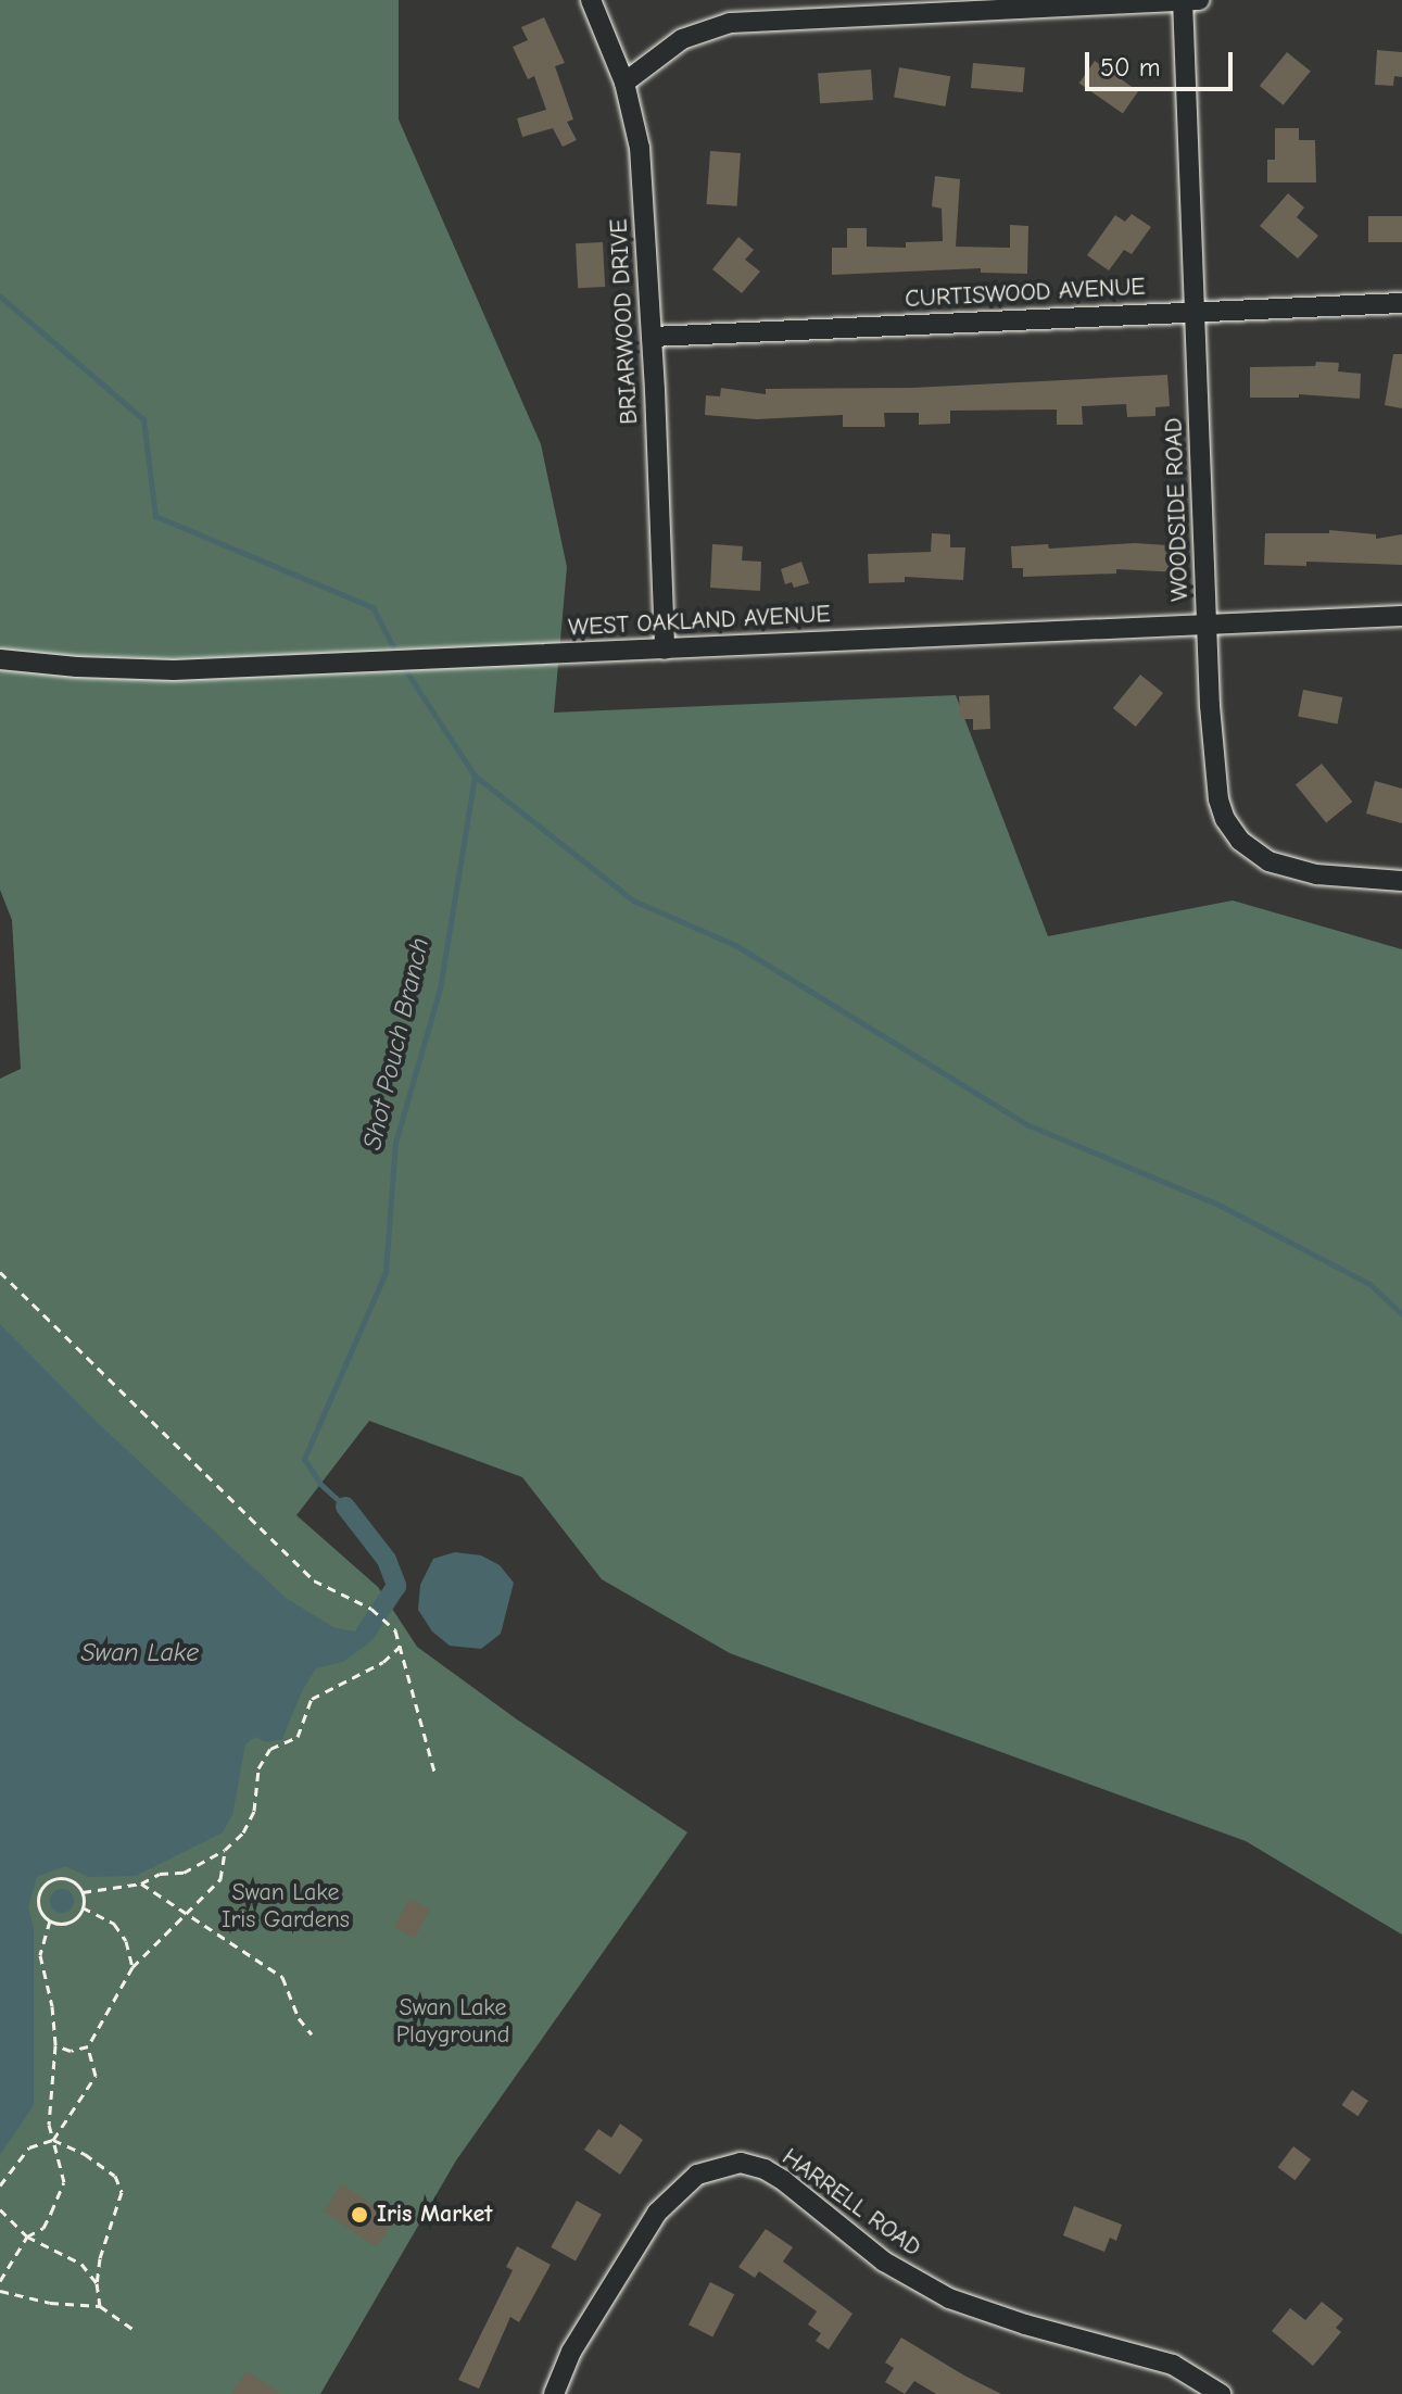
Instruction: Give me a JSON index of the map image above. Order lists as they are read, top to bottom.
{
  "streets": {
    "street": [
      "CURTISWOOD AVENUE",
      "BRIARWOOD DRIVE",
      "WOODSIDE ROAD",
      "WEST OAKLAND AVENUE",
      "HARRELL ROAD"
    ]
  },
  "crossings": [
    ["CURTISWOOD AVENUE", "BRIARWOOD DRIVE"],
    ["CURTISWOOD AVENUE", "WOODSIDE ROAD"],
    ["BRIARWOOD DRIVE", "WEST OAKLAND AVENUE"],
    ["WOODSIDE ROAD", "WEST OAKLAND AVENUE"]
  ],
  "water": ["Shot Pouch Branch", "Swan Lake"],
  "parks": ["Swan Lake Iris Gardens", "Swan Lake Playground"],
  "places": ["Iris Market"],
  "scale_bar": "50 m"
}
